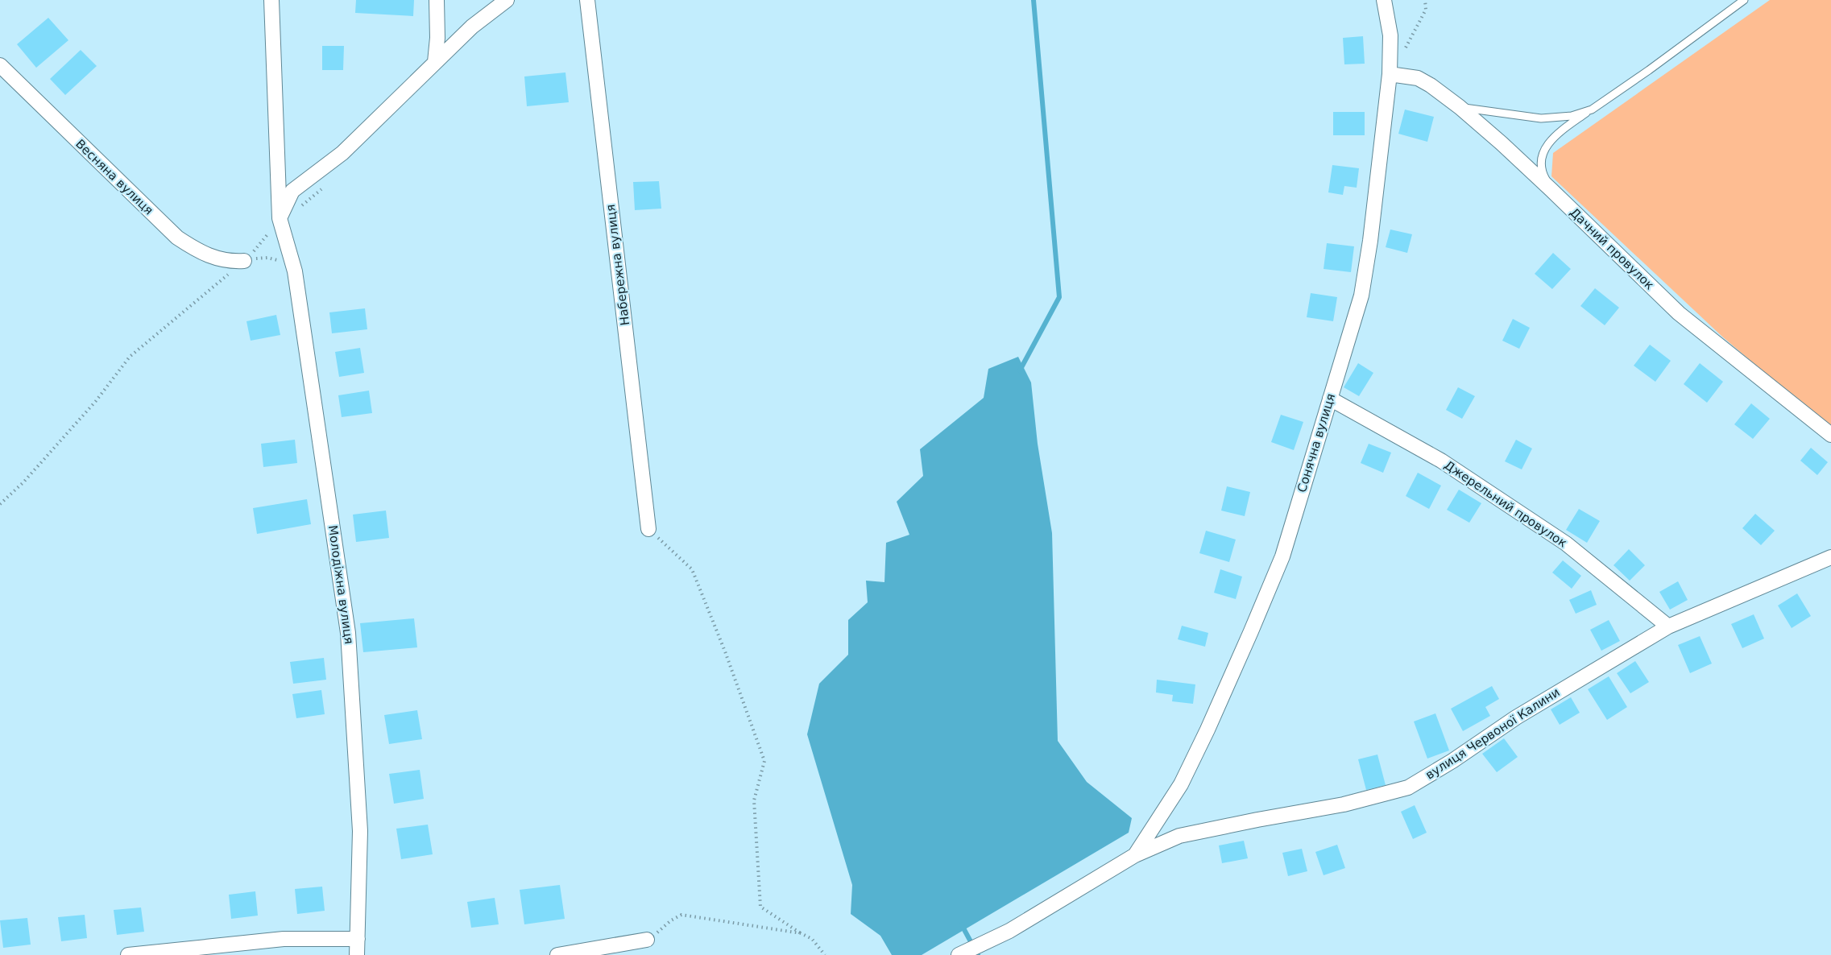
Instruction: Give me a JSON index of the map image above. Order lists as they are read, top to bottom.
{
  "streets": {
    "street": [
      "Весняна вулиця",
      "Дачний провулок",
      "Набережна вулиця",
      "Сонячна вулиця",
      "Джерельний провулок",
      "Молодіжна вулиця",
      "вулиця Червоної Калини"
    ]
  },
  "crossings": [
    ["Дачний провулок", "Сонячна вулиця"],
    ["Сонячна вулиця", "Джерельний провулок"],
    ["Сонячна вулиця", "вулиця Червоної Калини"],
    ["Джерельний провулок", "вулиця Червоної Калини"]
  ]
}
